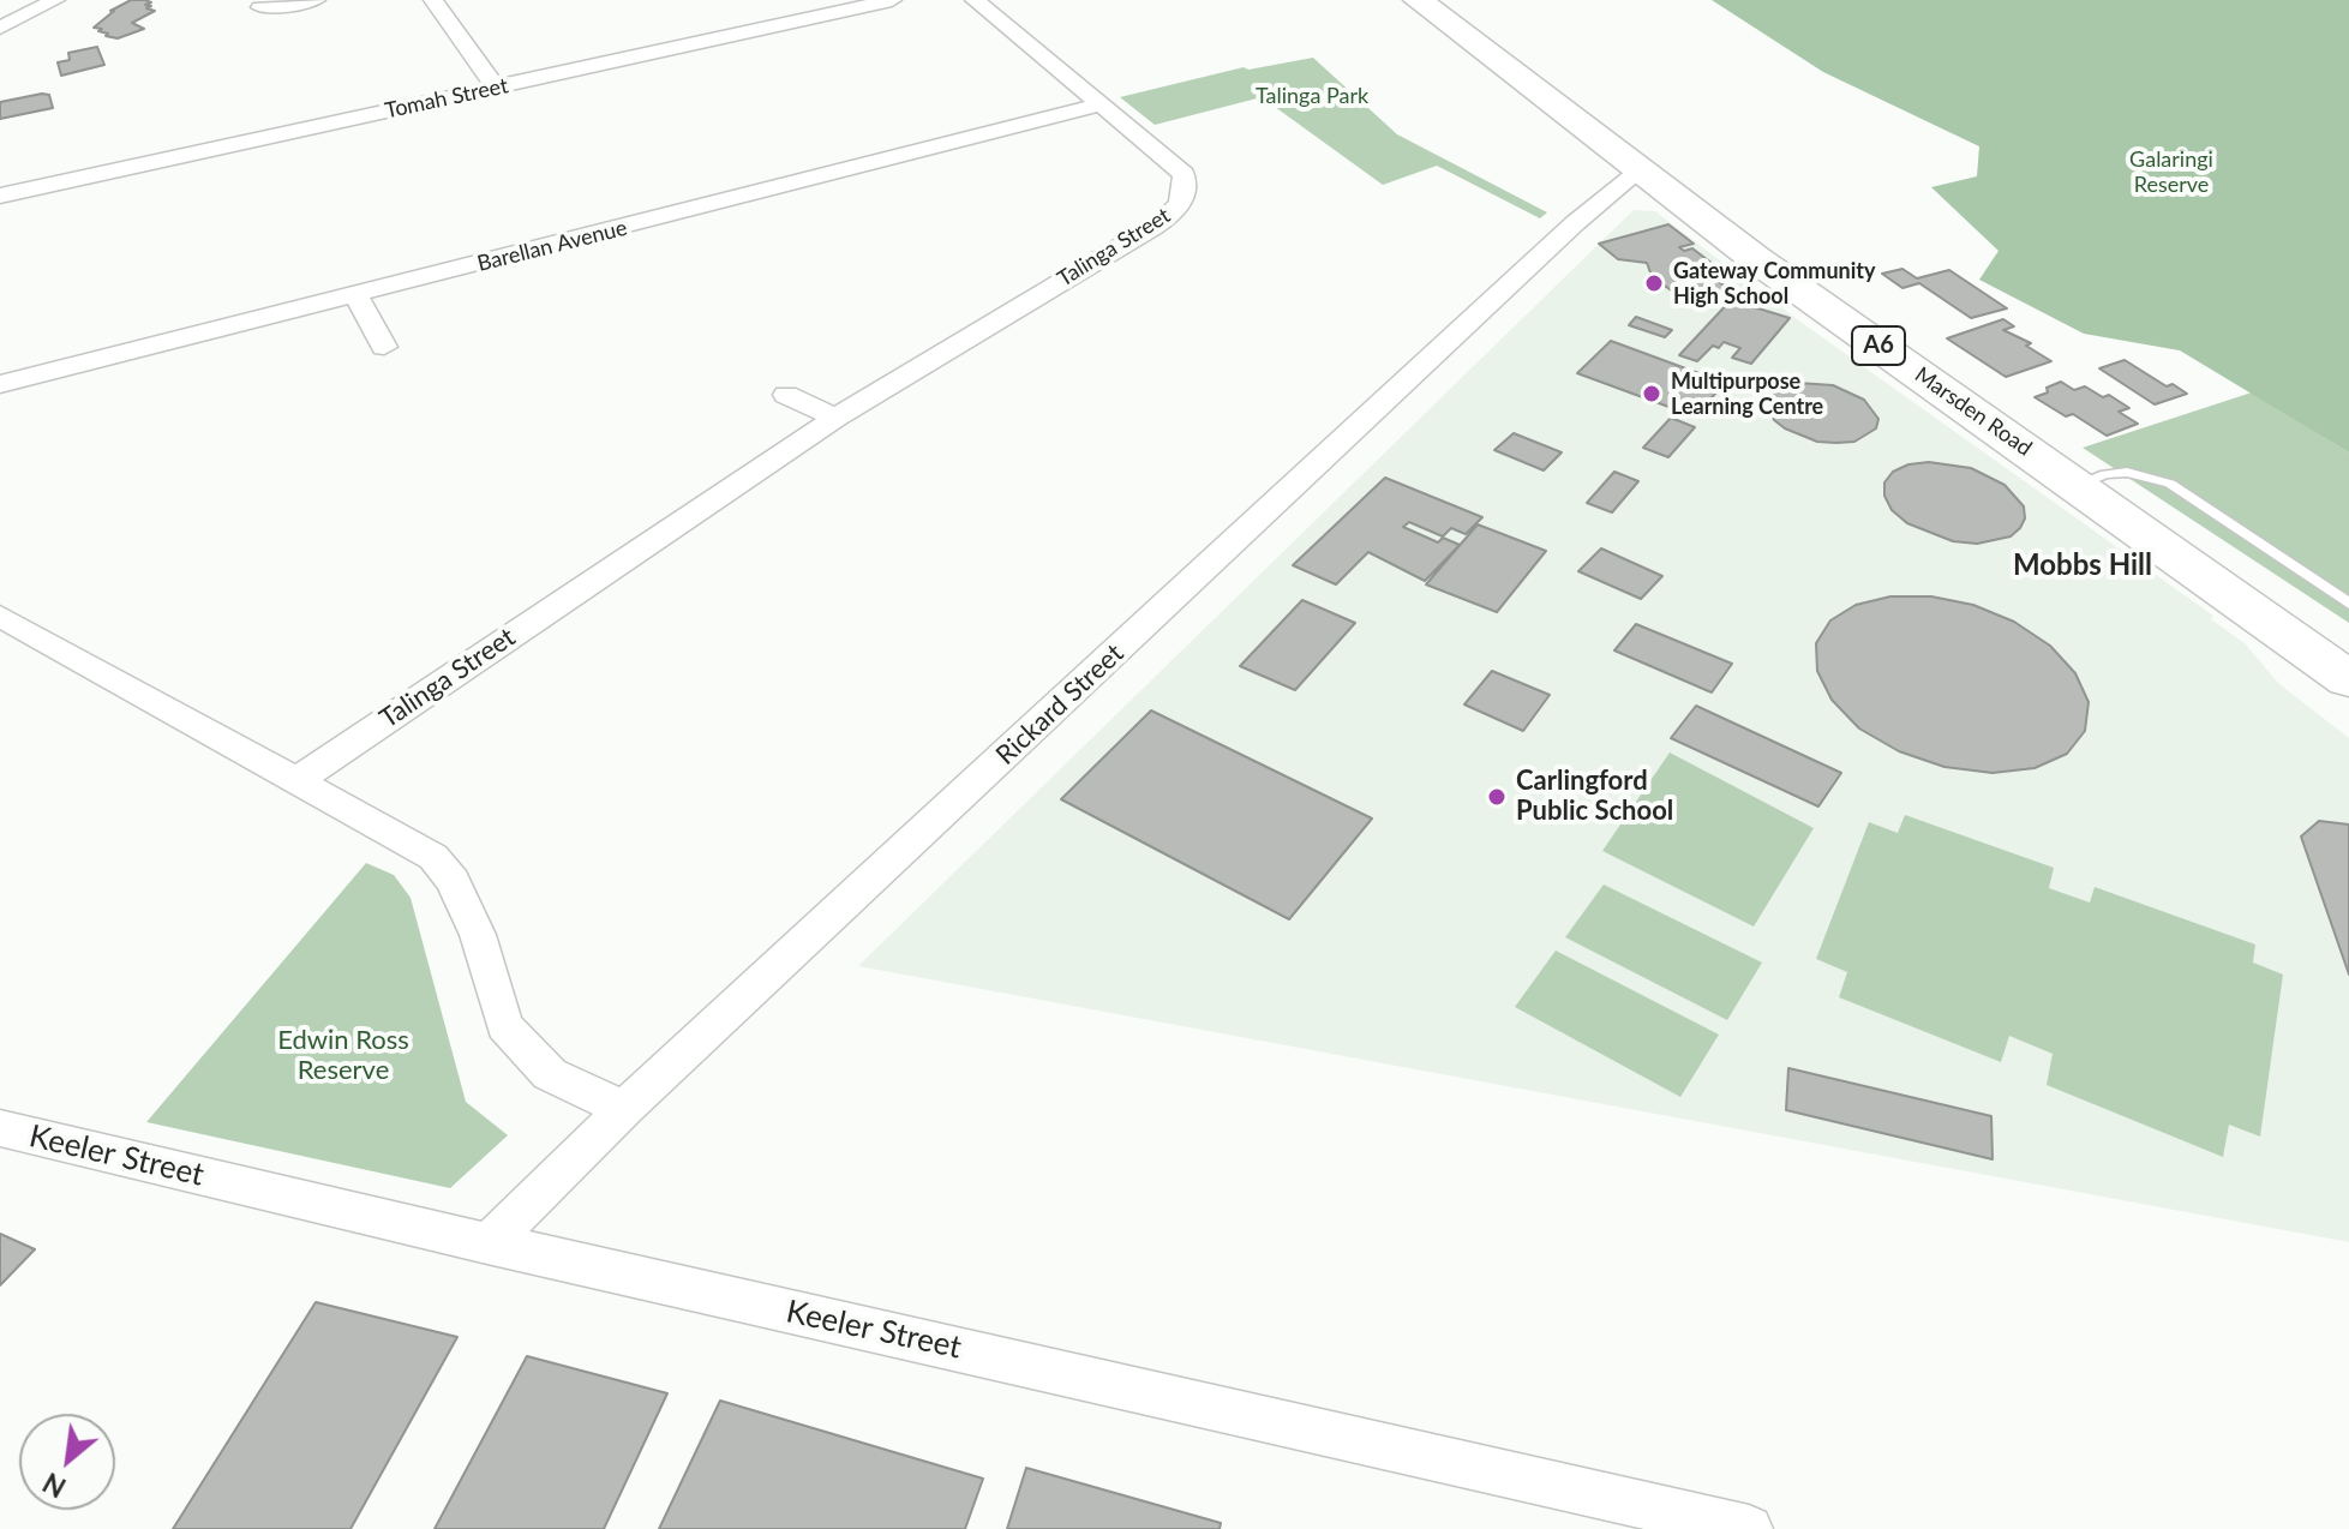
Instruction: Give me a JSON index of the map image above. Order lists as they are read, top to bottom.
{
  "streets": {
    "highway": ["A6", "Marsden Road"],
    "street": [
      "Tomah Street",
      "Barellan Avenue",
      "Talinga Street",
      "Rickard Street",
      "Keeler Street"
    ]
  },
  "crossings": [
    ["Barellan Avenue", "Talinga Street"],
    ["Marsden Road", "Rickard Street"],
    ["Rickard Street", "Keeler Street"]
  ],
  "districts": ["Mobbs Hill"],
  "parks": ["Talinga Park", "Galaringi Reserve", "Edwin Ross Reserve"],
  "places": ["Gateway Community High School", "Multipurpose Learning Centre", "Carlingford Public School"],
  "north": "bottom left"
}
